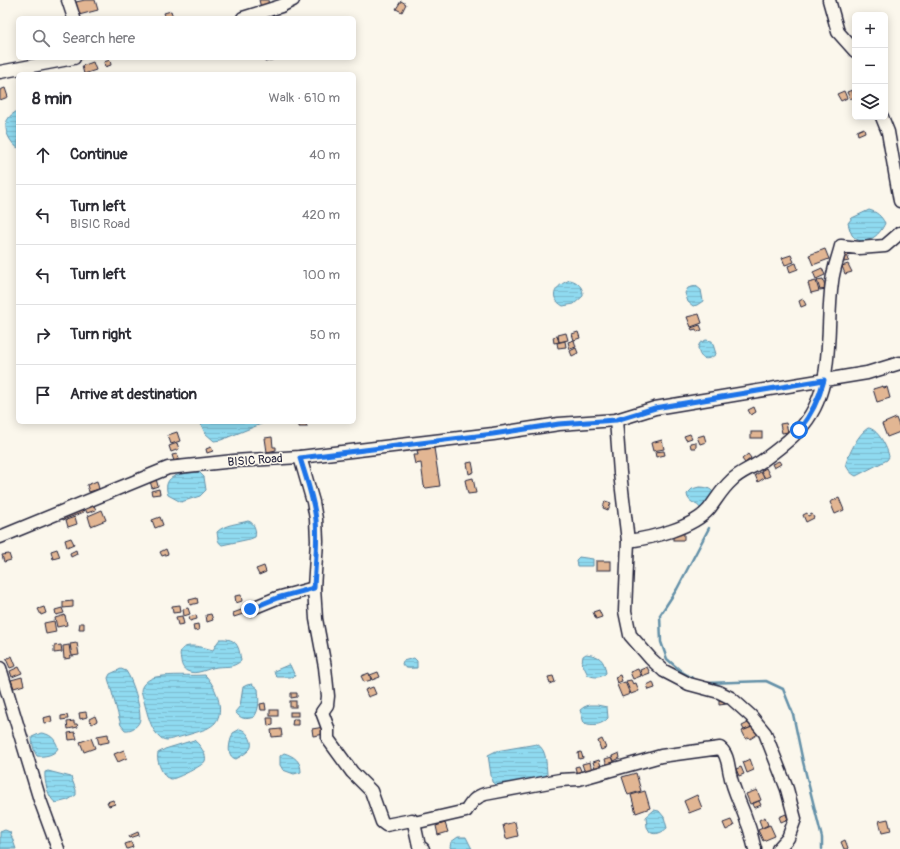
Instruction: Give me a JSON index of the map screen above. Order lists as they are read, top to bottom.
{
  "streets": {
    "street": ["BISIC Road"]
  },
  "page": {
    "map_buttons": ["+", "−"],
    "search": "Search here",
    "heading": ["8 min", "Walk · 610 m"],
    "list": [
      ["Continue", "40 m"],
      ["Turn left", "BISIC Road", "420 m"],
      ["Turn left", "100 m"],
      ["Turn right", "50 m"],
      "Arrive at destination"
    ]
  }
}
